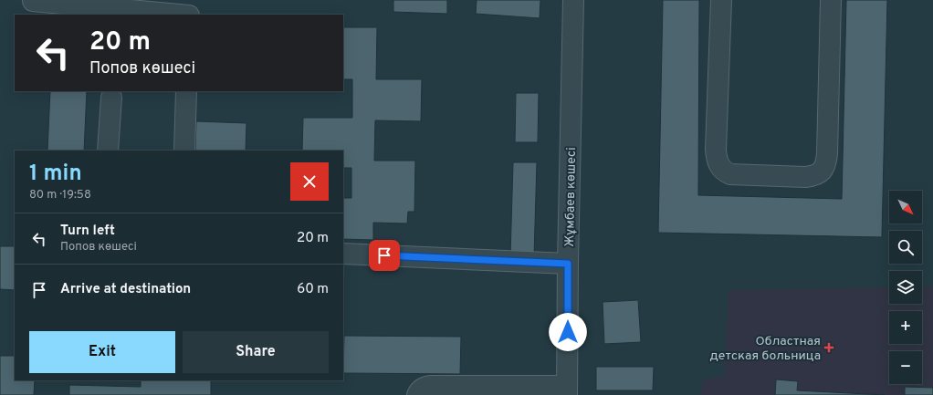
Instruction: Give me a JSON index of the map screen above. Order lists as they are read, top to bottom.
{
  "streets": {
    "street": ["Жұмбаев көшесі"]
  },
  "places": {
    "health": ["Областная детская больница"]
  },
  "north": "bottom right",
  "page": {
    "turn": ["20 m", "Попов көшесі"],
    "heading": ["1 min", "80 m · 19:58"],
    "map_buttons": ["+", "−"],
    "list": [
      {
        "name": "Turn left",
        "note": "Попов көшесі",
        "value": "20 m"
      },
      {
        "name": "Arrive at destination",
        "value": "60 m"
      }
    ],
    "buttons": ["Exit", "Share"]
  }
}
